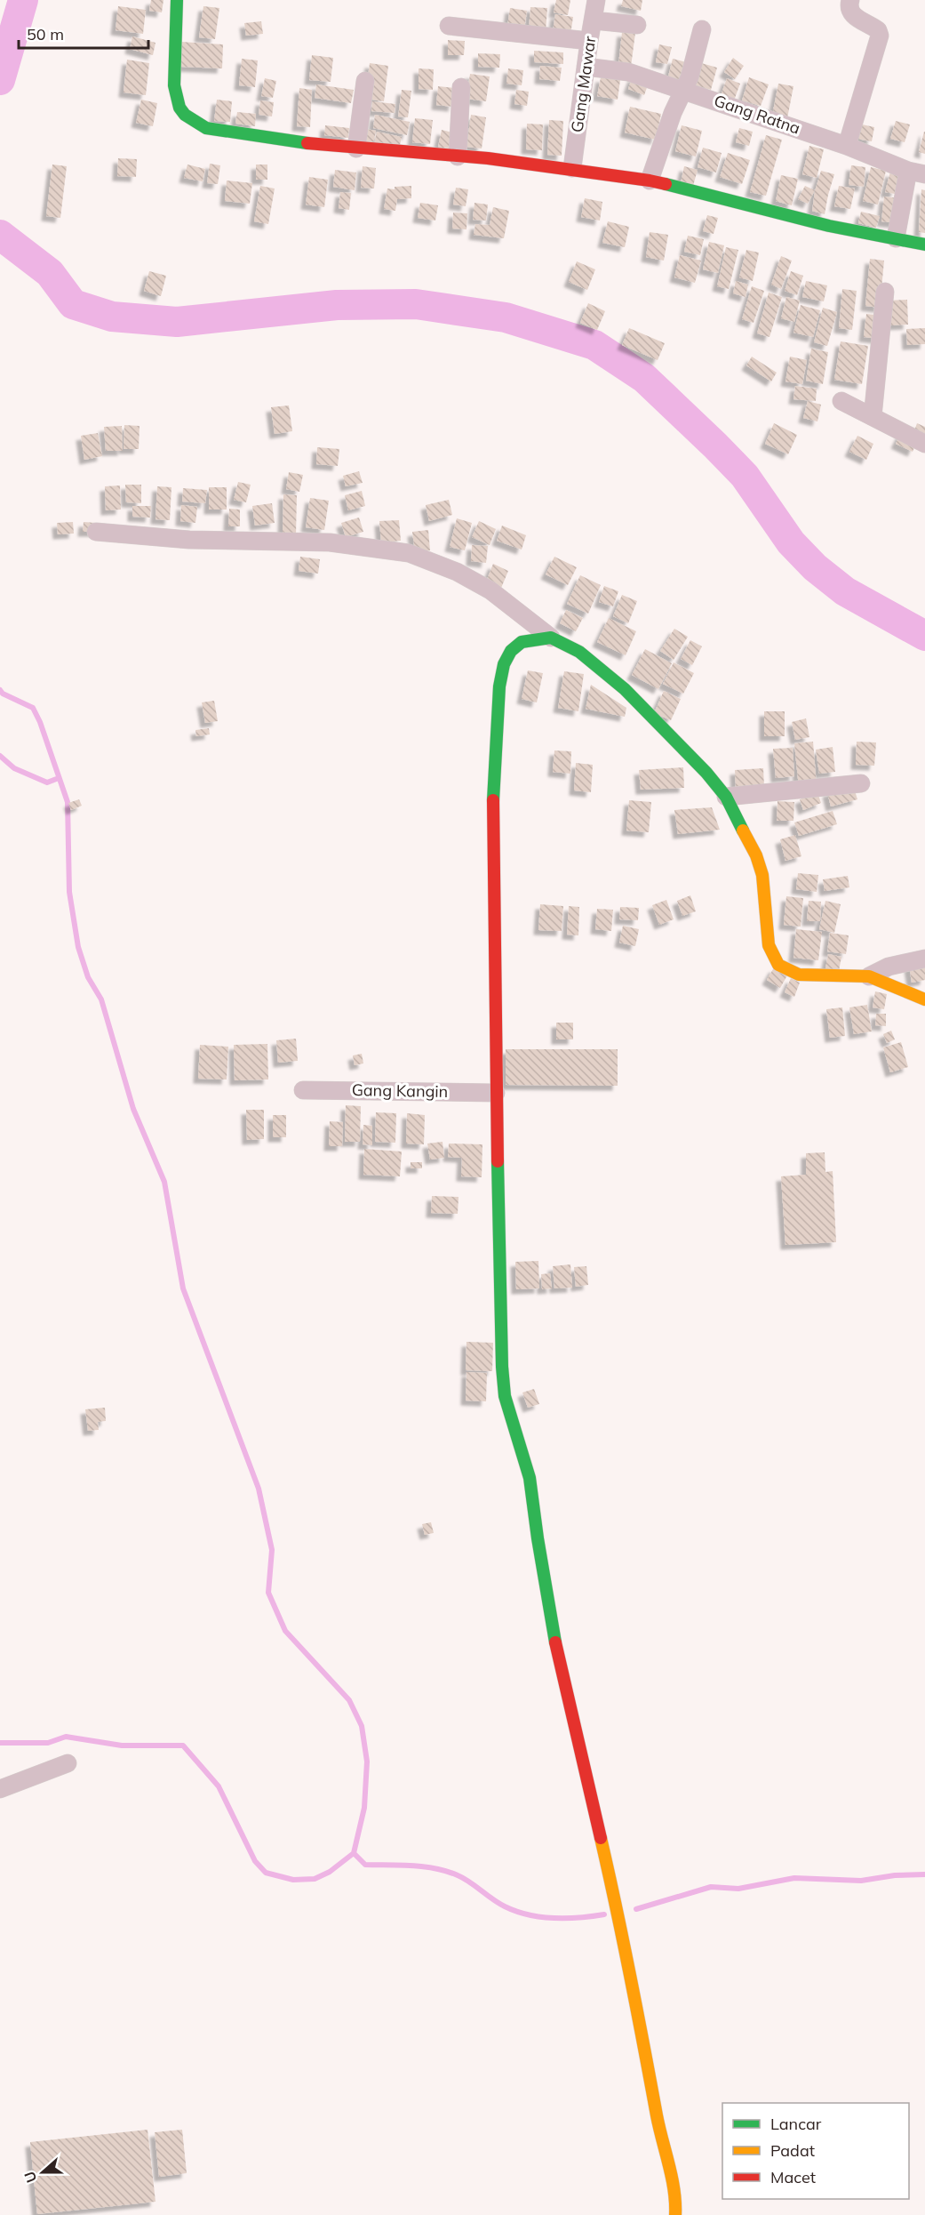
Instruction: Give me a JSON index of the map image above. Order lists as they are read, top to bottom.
{
  "streets": {
    "street": ["Gang Mawar", "Gang Ratna", "Gang Kangin"]
  },
  "crossings": [
    ["Gang Mawar", "Gang Ratna"]
  ],
  "legend": ["Lancar", "Padat", "Macet"],
  "scale_bar": "50 m",
  "north": "left"
}
